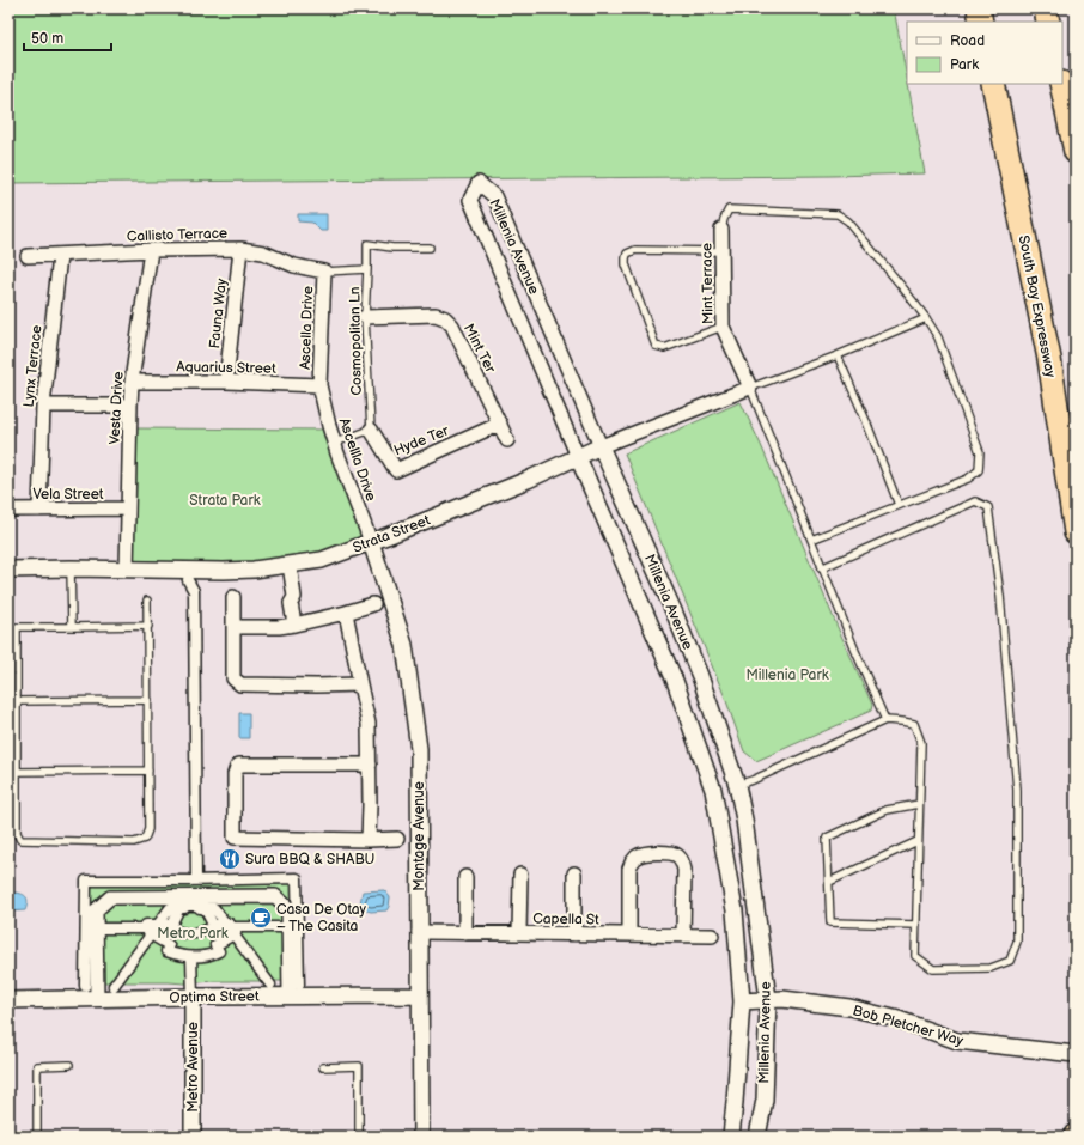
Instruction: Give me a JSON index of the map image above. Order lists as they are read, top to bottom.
{
  "streets": {
    "highway": ["South Bay Expressway"],
    "street": [
      "Callisto Terrace",
      "Millenia Avenue",
      "Mint Terrace",
      "Fauna Way",
      "Ascella Drive",
      "Mint Ter",
      "Lynx Terrace",
      "Aquarius Street",
      "Vesta Drive",
      "Hyde Ter",
      "Ascellla Drive",
      "Vela Street",
      "Strata Street",
      "Montage Avenue",
      "Capella St",
      "Optima Street",
      "Bob Pletcher Way",
      "Metro Avenue"
    ],
    "lane": ["Cosmopolitan Ln"]
  },
  "crossings": [
    ["Callisto Terrace", "Fauna Way"],
    ["Callisto Terrace", "Ascella Drive"],
    ["Callisto Terrace", "Cosmopolitan Ln"],
    ["Callisto Terrace", "Lynx Terrace"],
    ["Callisto Terrace", "Vesta Drive"],
    ["Millenia Avenue", "Strata Street"],
    ["Millenia Avenue", "Bob Pletcher Way"],
    ["Mint Terrace", "Strata Street"],
    ["Fauna Way", "Aquarius Street"],
    ["Ascella Drive", "Cosmopolitan Ln"],
    ["Ascella Drive", "Aquarius Street"],
    ["Ascella Drive", "Ascellla Drive"],
    ["Cosmopolitan Ln", "Mint Ter"],
    ["Cosmopolitan Ln", "Hyde Ter"],
    ["Mint Ter", "Hyde Ter"],
    ["Lynx Terrace", "Vela Street"],
    ["Aquarius Street", "Vesta Drive"],
    ["Aquarius Street", "Ascellla Drive"],
    ["Vesta Drive", "Vela Street"],
    ["Vesta Drive", "Strata Street"],
    ["Ascellla Drive", "Strata Street"],
    ["Ascellla Drive", "Montage Avenue"],
    ["Strata Street", "Montage Avenue"],
    ["Montage Avenue", "Capella St"],
    ["Montage Avenue", "Optima Street"],
    ["Optima Street", "Metro Avenue"]
  ],
  "parks": ["Strata Park", "Millenia Park", "Metro Park"],
  "places": {
    "restaurant": ["Sura BBQ & SHABU"],
    "cafe": ["Casa De Otay – The Casita"]
  },
  "legend": ["Road", "Park"],
  "scale_bar": "50 m"
}
